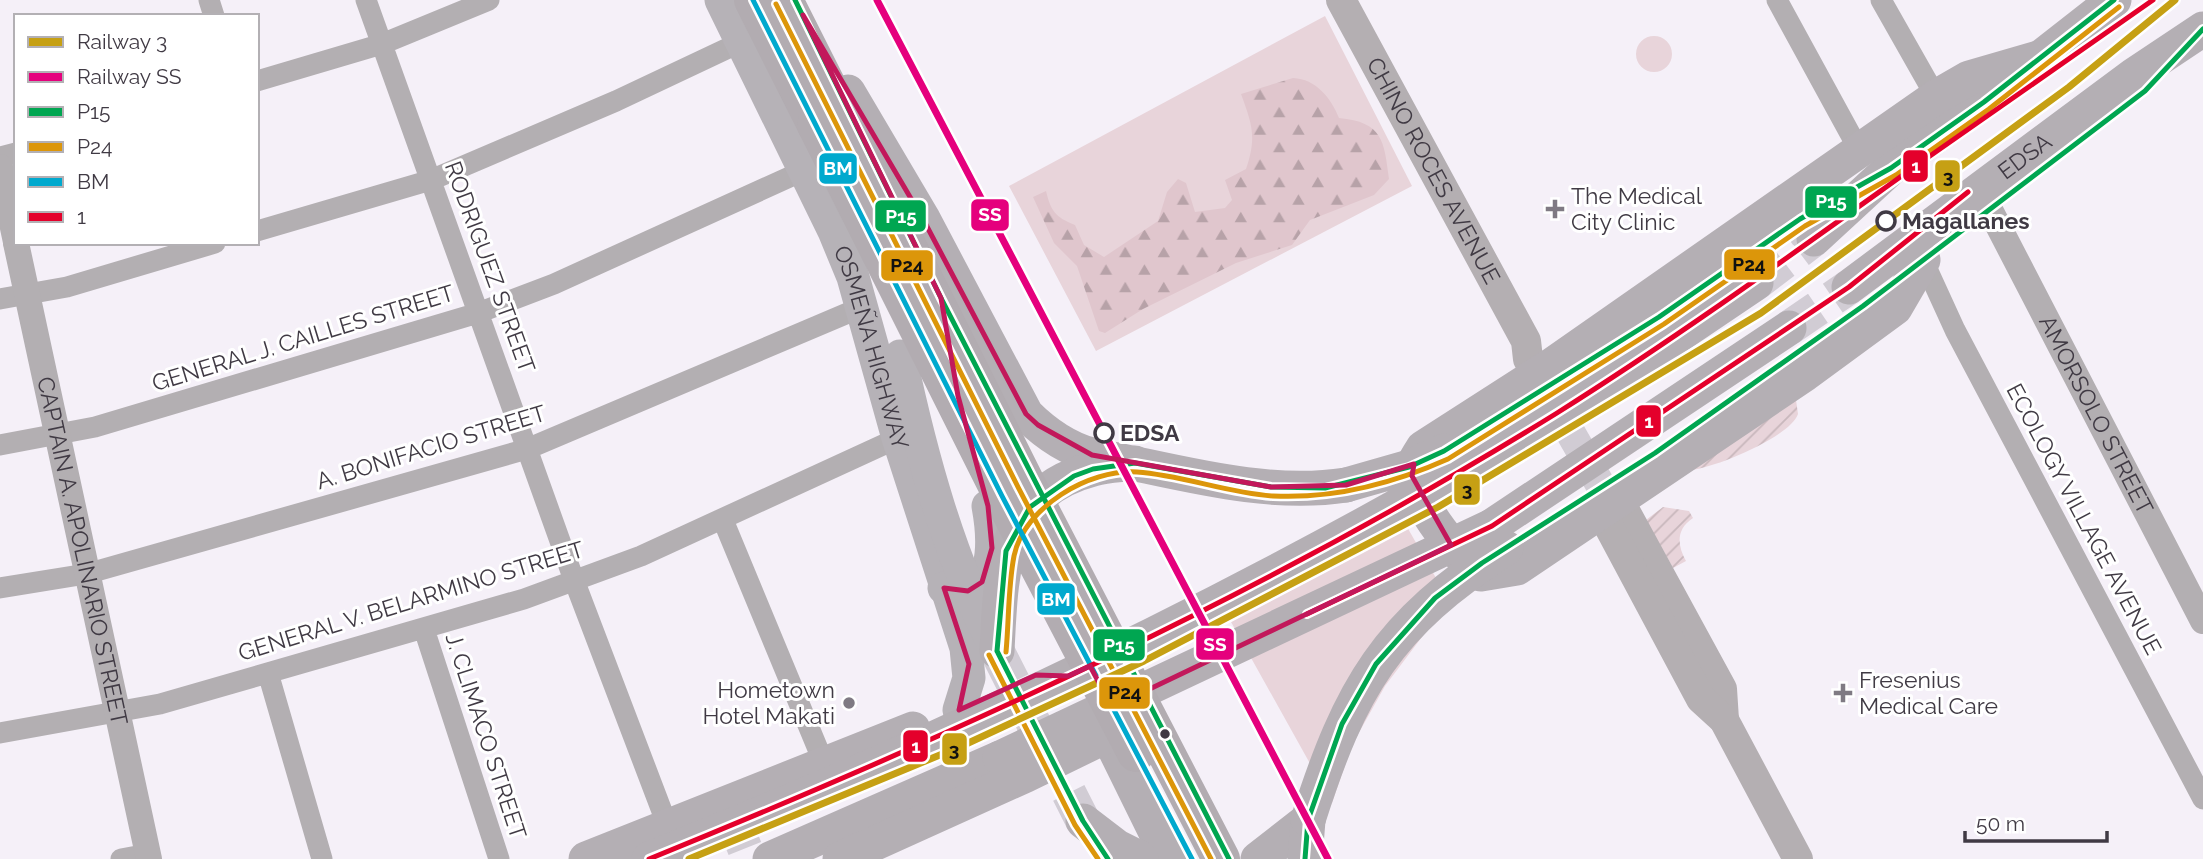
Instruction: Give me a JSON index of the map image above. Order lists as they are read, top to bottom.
{
  "streets": {
    "highway": ["EDSA"],
    "main road": ["CHINO ROCES AVENUE", "OSMEÑA HIGHWAY"],
    "street": [
      "RODRIGUEZ STREET",
      "GENERAL J. CAILLES STREET",
      "AMORSOLO STREET",
      "A. BONIFACIO STREET",
      "ECOLOGY VILLAGE AVENUE",
      "CAPTAIN A. APOLINARIO STREET",
      "GENERAL V. BELARMINO STREET",
      "J. CLIMACO STREET"
    ]
  },
  "crossings": [
    ["EDSA", "ECOLOGY VILLAGE AVENUE"],
    ["RODRIGUEZ STREET", "GENERAL J. CAILLES STREET"],
    ["RODRIGUEZ STREET", "A. BONIFACIO STREET"],
    ["RODRIGUEZ STREET", "GENERAL V. BELARMINO STREET"],
    ["GENERAL J. CAILLES STREET", "OSMEÑA HIGHWAY"],
    ["GENERAL J. CAILLES STREET", "CAPTAIN A. APOLINARIO STREET"],
    ["OSMEÑA HIGHWAY", "A. BONIFACIO STREET"],
    ["OSMEÑA HIGHWAY", "GENERAL V. BELARMINO STREET"],
    ["A. BONIFACIO STREET", "CAPTAIN A. APOLINARIO STREET"],
    ["CAPTAIN A. APOLINARIO STREET", "GENERAL V. BELARMINO STREET"],
    ["GENERAL V. BELARMINO STREET", "J. CLIMACO STREET"]
  ],
  "places": {
    "health": ["The Medical City Clinic", "Fresenius Medical Care"],
    "other": ["Magallanes", "EDSA", "Hometown Hotel Makati"]
  },
  "lines": [
    "rail line 3",
    "rail line SS",
    "transit line P15",
    "transit line BM",
    "transit line 1",
    "transit line P24"
  ],
  "legend": [
    "Railway 3",
    "Railway SS",
    "P15",
    "P24",
    "BM",
    "1"
  ],
  "scale_bar": "50 m"
}
